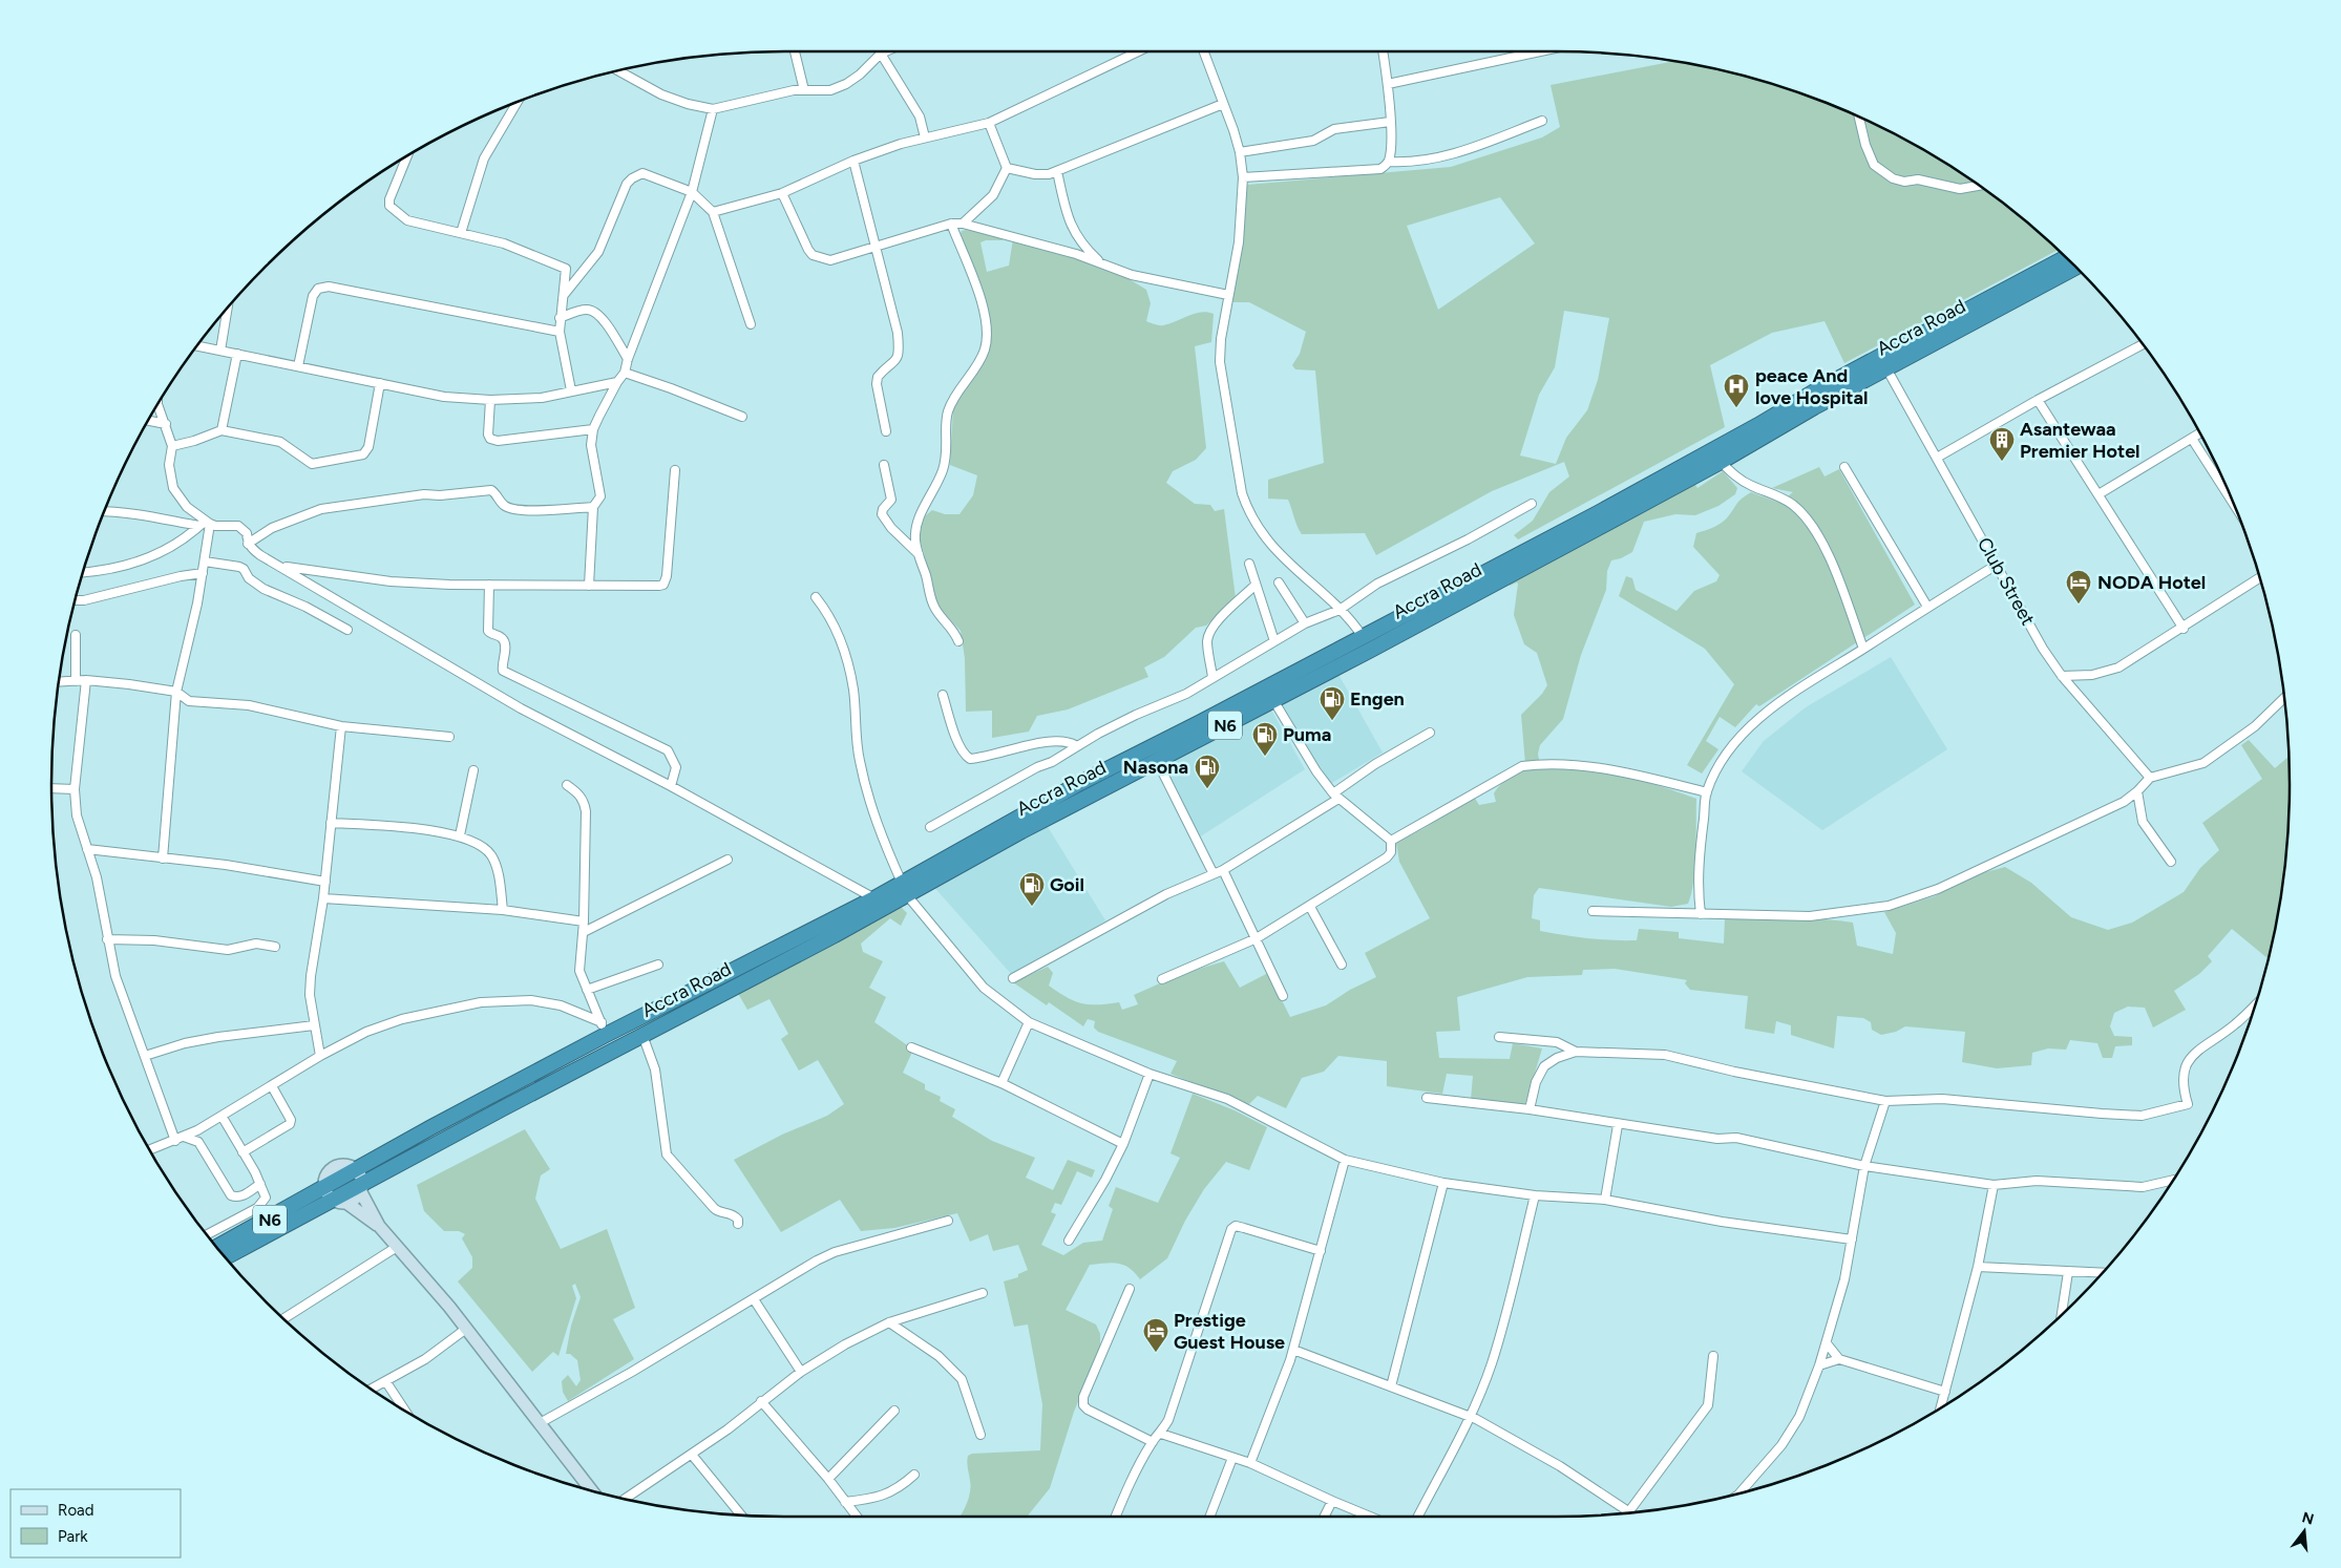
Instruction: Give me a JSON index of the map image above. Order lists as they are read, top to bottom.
{
  "streets": {
    "highway": ["Accra Road", "N6"],
    "street": ["Club Street"]
  },
  "crossings": [
    ["Accra Road", "Club Street"]
  ],
  "places": {
    "hospital": ["peace And love Hospital"],
    "building": ["Asantewaa Premier Hotel"],
    "hotel": ["NODA Hotel", "Prestige Guest House"],
    "fuel station": [
      "Engen",
      "Puma",
      "Nasona",
      "Goil"
    ]
  },
  "legend": ["Road", "Park"],
  "north": "top"
}
